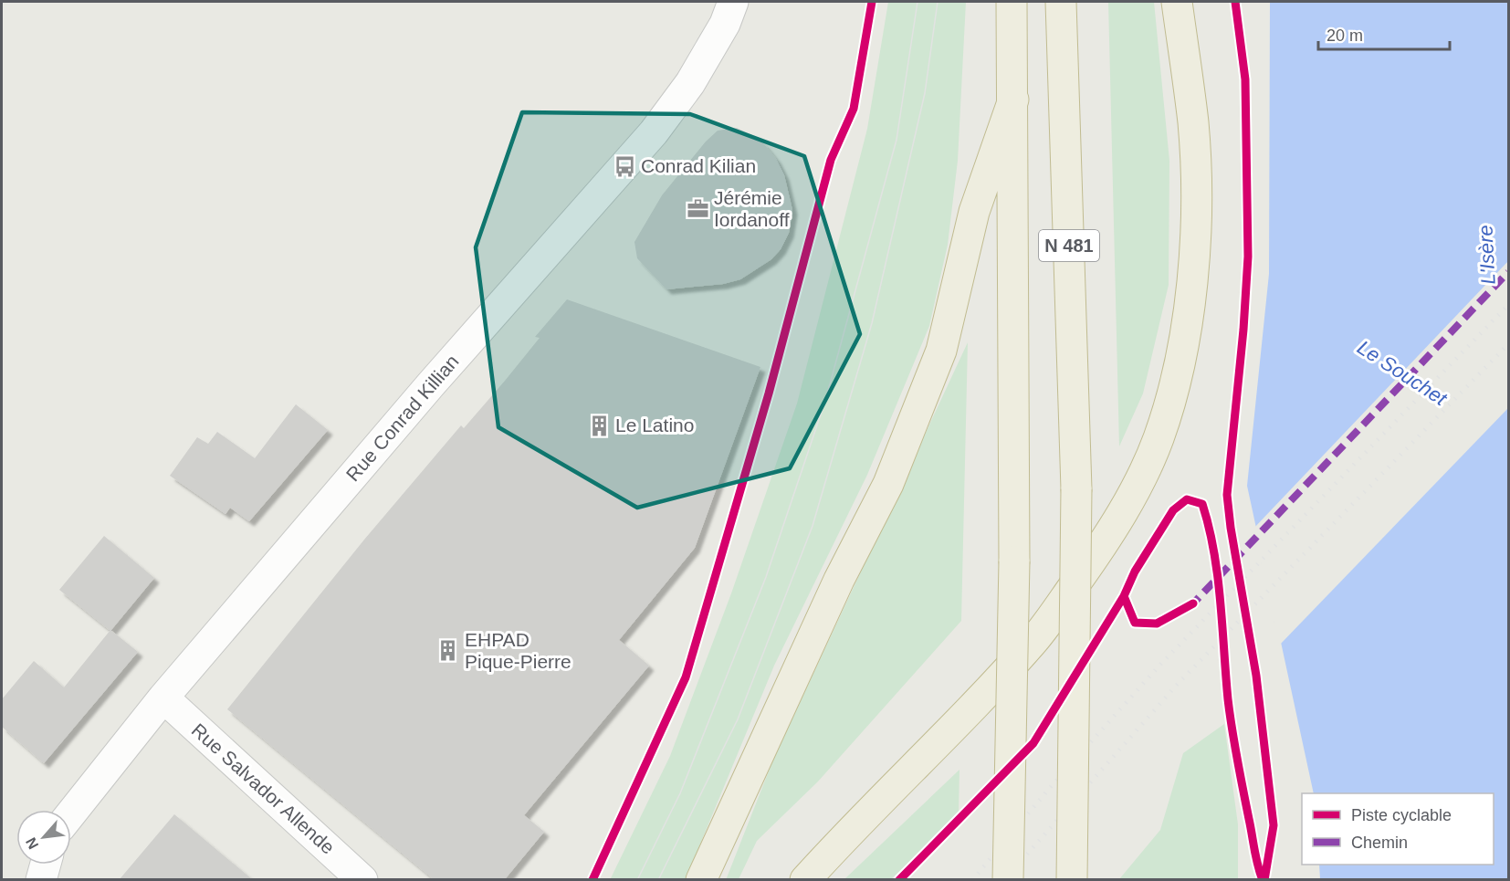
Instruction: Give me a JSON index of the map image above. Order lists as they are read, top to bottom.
{
  "streets": {
    "highway": ["N 481"],
    "street": ["Rue Conrad Killian", "Rue Salvador Allende"]
  },
  "crossings": [
    ["Rue Conrad Killian", "Rue Salvador Allende"]
  ],
  "water": ["L'Isère", "Le Souchet"],
  "places": {
    "bus stop": ["Conrad Kilian"],
    "office": ["Jérémie Iordanoff"],
    "building": ["Le Latino", "EHPAD Pique-Pierre"]
  },
  "legend": ["Piste cyclable", "Chemin"],
  "scale_bar": "20 m",
  "north": "bottom left"
}
